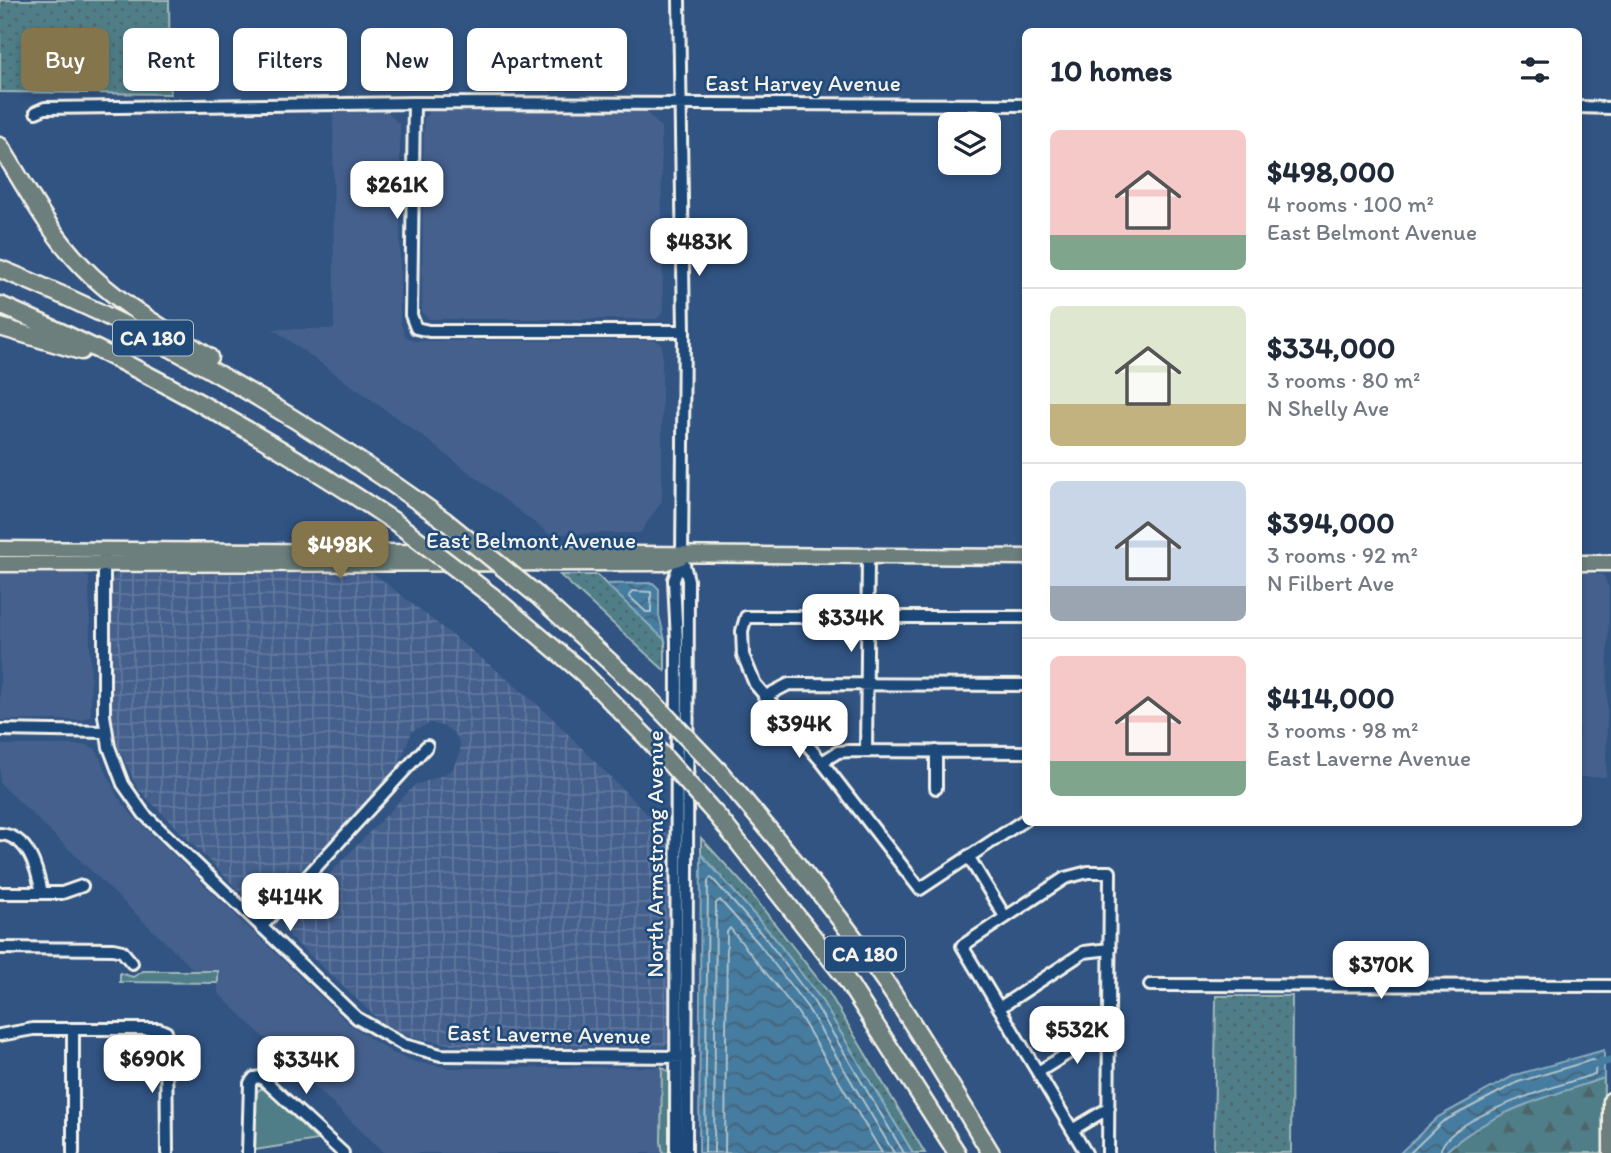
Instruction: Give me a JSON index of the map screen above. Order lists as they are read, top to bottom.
{
  "streets": {
    "highway": ["CA 180"],
    "main road": ["East Belmont Avenue"],
    "street": ["East Harvey Avenue", "North Armstrong Avenue", "East Laverne Avenue"]
  },
  "crossings": [
    ["East Harvey Avenue", "North Armstrong Avenue"],
    ["East Belmont Avenue", "North Armstrong Avenue"],
    ["East Belmont Avenue", "East Laverne Avenue"],
    ["North Armstrong Avenue", "East Laverne Avenue"]
  ],
  "page": {
    "chip": [
      "Buy",
      "Rent",
      "Filters",
      "New",
      "Apartment"
    ],
    "heading": "10 homes",
    "list": [
      {
        "name": "$498,000",
        "note": "4 rooms · 100 m² · East Belmont Avenue"
      },
      {
        "name": "$334,000",
        "note": "3 rooms · 80 m² · N Shelly Ave"
      },
      {
        "name": "$394,000",
        "note": "3 rooms · 92 m² · N Filbert Ave"
      },
      {
        "name": "$414,000",
        "note": "3 rooms · 98 m² · East Laverne Avenue"
      }
    ],
    "price": [
      "$261K",
      "$483K",
      "$498K",
      "$334K",
      "$394K",
      "$414K",
      "$370K",
      "$532K",
      "$690K",
      "$334K"
    ]
  }
}
